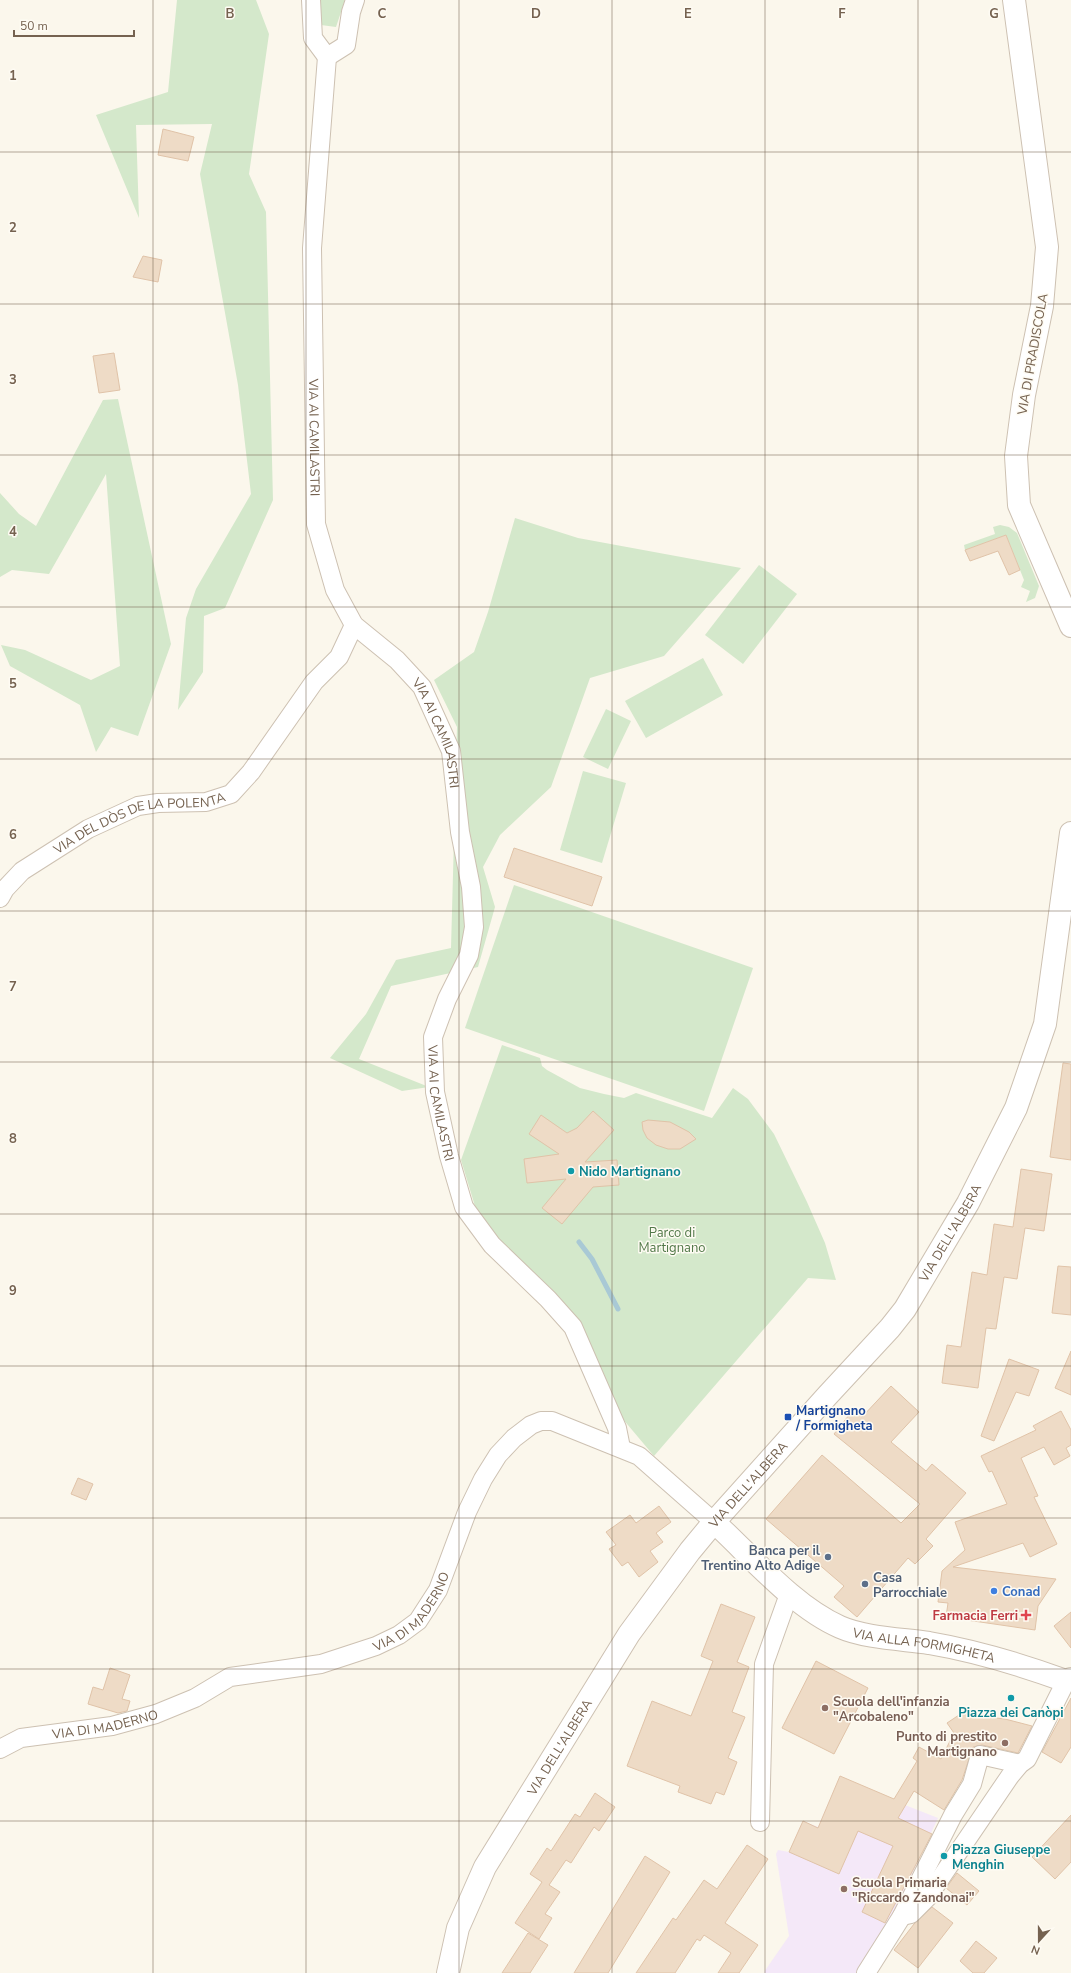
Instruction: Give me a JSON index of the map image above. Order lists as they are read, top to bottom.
{
  "streets": {
    "street": [
      "VIA DI PRADISCOLA",
      "VIA AI CAMILASTRI",
      "VIA DEL DÒS DE LA POLENTA",
      "VIA DELL'ALBERA",
      "VIA DI MADERNO",
      "VIA ALLA FORMIGHETA"
    ]
  },
  "crossings": [
    ["VIA AI CAMILASTRI", "VIA DEL DÒS DE LA POLENTA"],
    ["VIA AI CAMILASTRI", "VIA DI MADERNO"],
    ["VIA DELL'ALBERA", "VIA DI MADERNO"],
    ["VIA DELL'ALBERA", "VIA ALLA FORMIGHETA"],
    ["VIA DI MADERNO", "VIA ALLA FORMIGHETA"]
  ],
  "parks": ["Parco di Martignano"],
  "places": {
    "other": [
      "Nido Martignano",
      "Banca per il Trentino Alto Adige",
      "Casa Parrocchiale",
      "Conad",
      "Piazza dei Canòpi",
      "Scuola dell'infanzia \"Arcobaleno\"",
      "Punto di prestito Martignano",
      "Piazza Giuseppe Menghin",
      "Scuola Primaria \"Riccardo Zandonai\""
    ],
    "transit": ["Martignano / Formigheta"],
    "health": ["Farmacia Ferri"]
  },
  "scale_bar": "50 m",
  "north": "bottom",
  "grid": {
    "columns": [
      "B",
      "C",
      "D",
      "E",
      "F",
      "G"
    ],
    "rows": [
      "1",
      "2",
      "3",
      "4",
      "5",
      "6",
      "7",
      "8",
      "9"
    ]
  }
}
